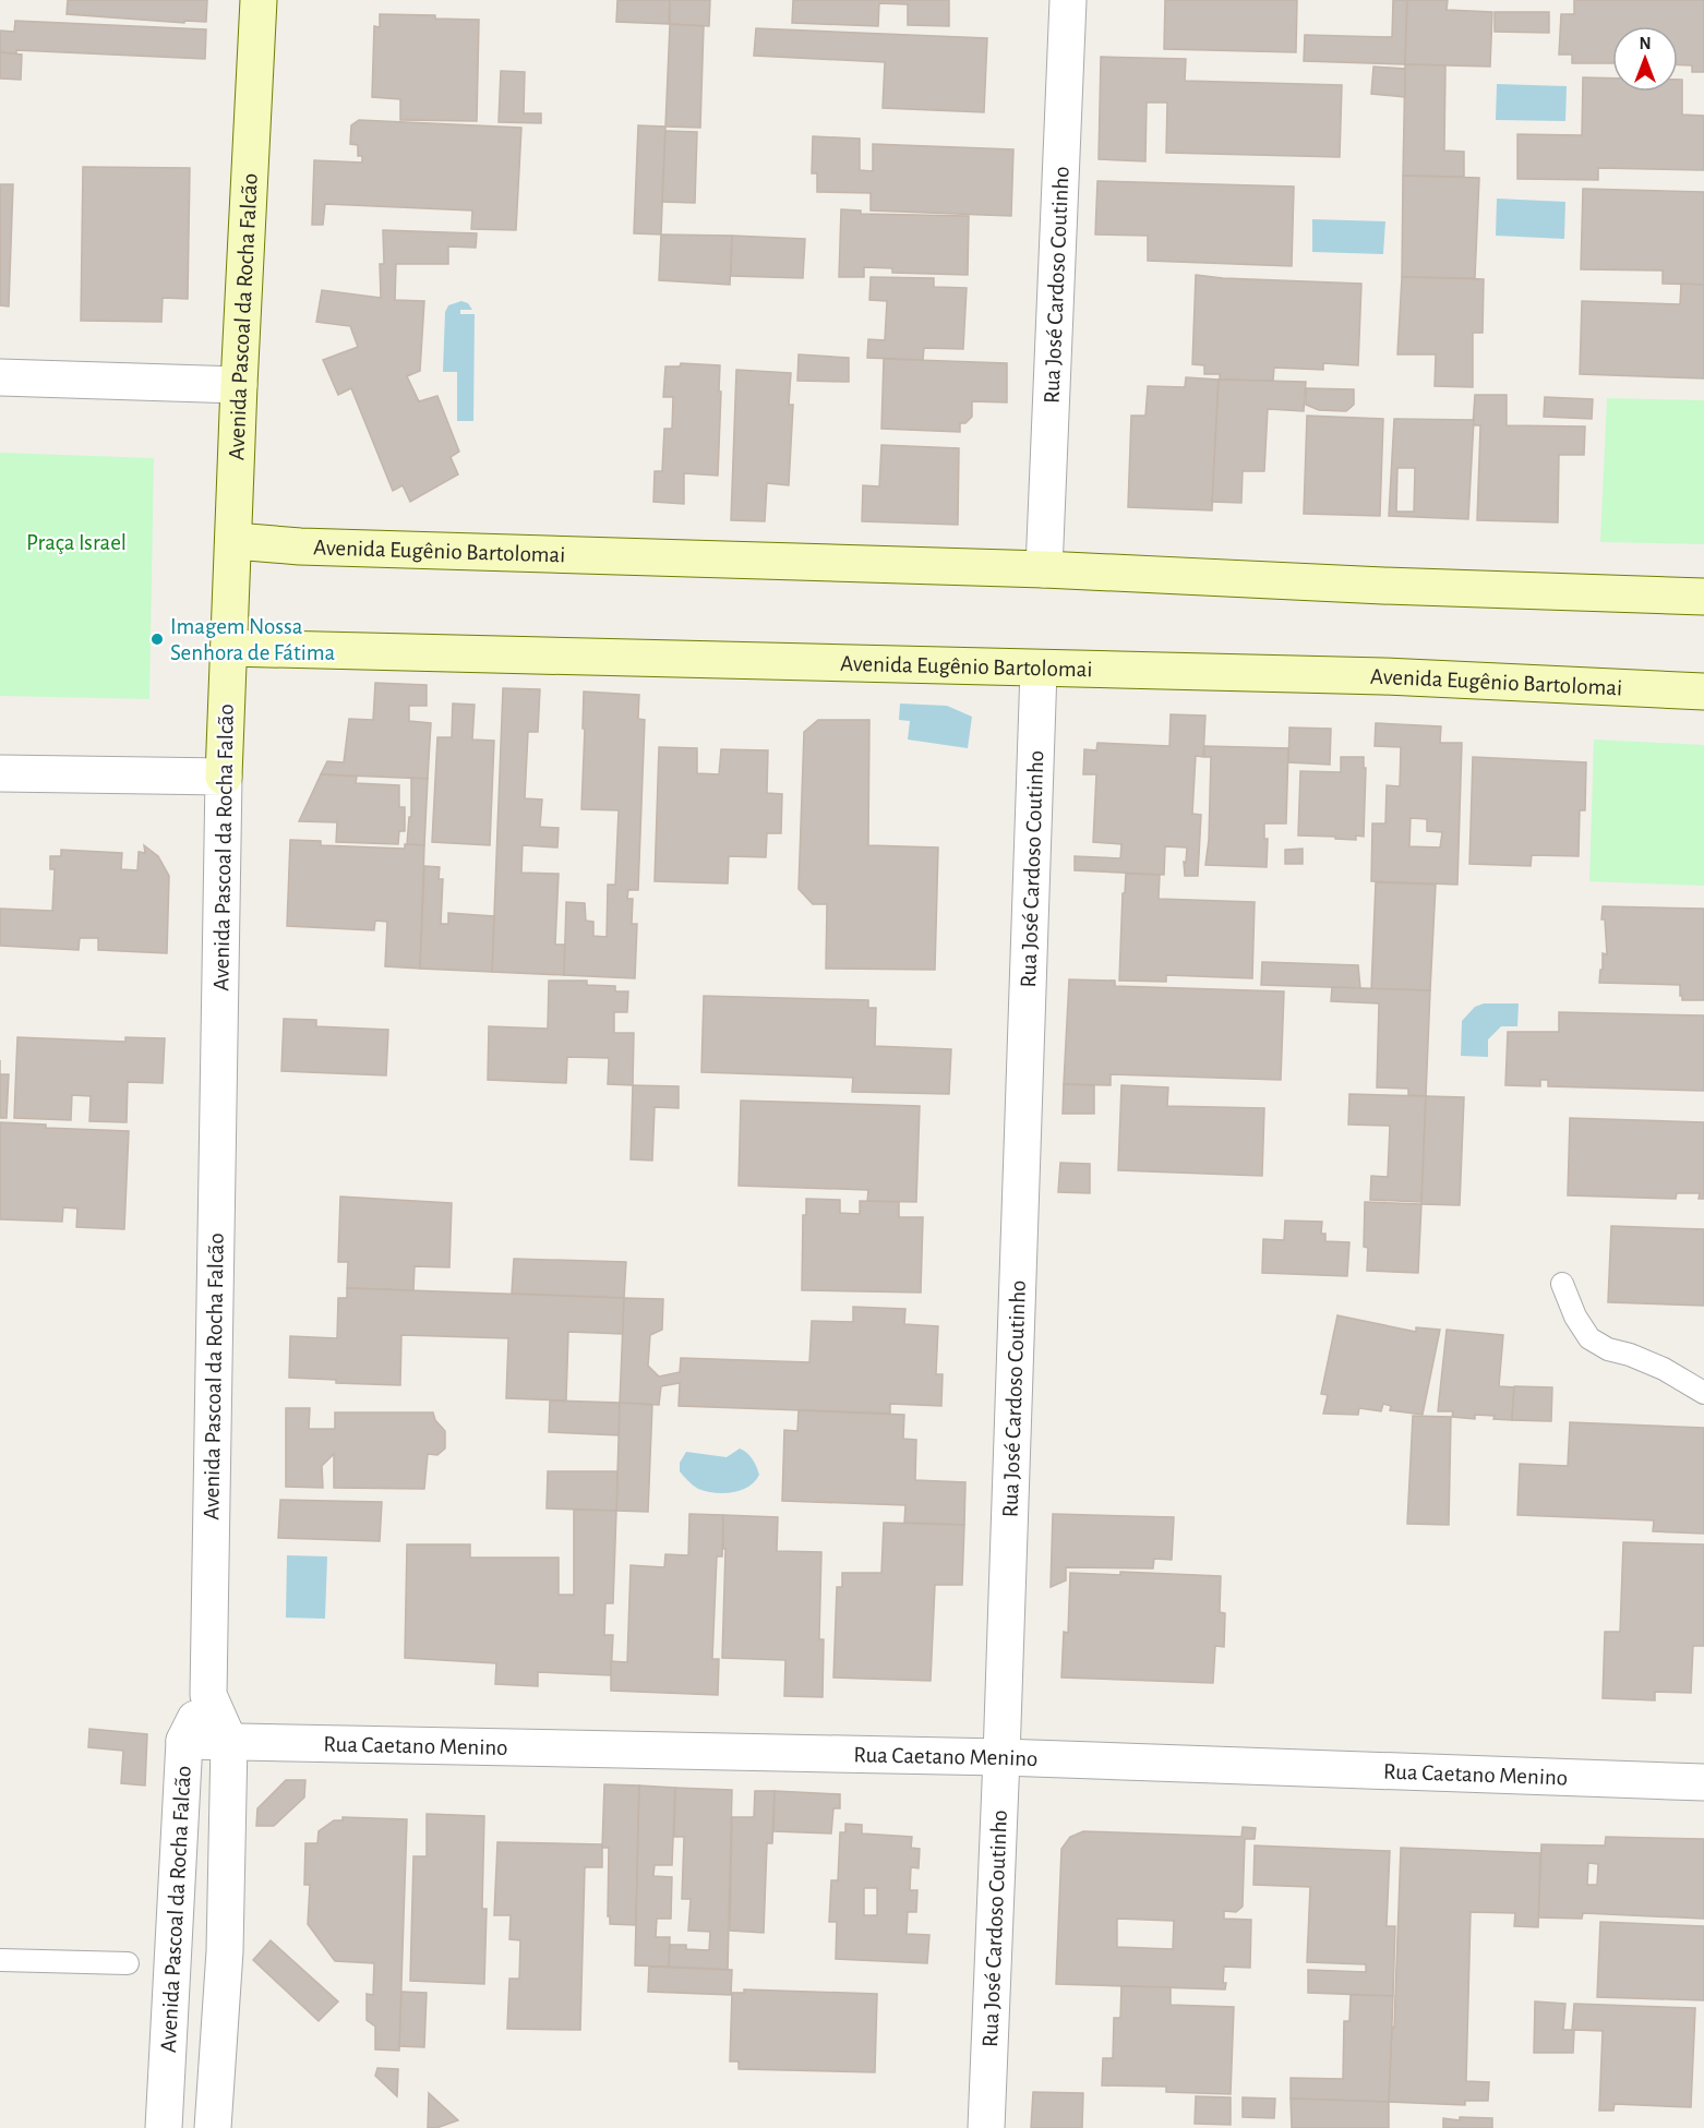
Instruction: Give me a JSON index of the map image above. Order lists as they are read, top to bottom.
{
  "streets": {
    "street": [
      "Rua José Cardoso Coutinho",
      "Avenida Pascoal da Rocha Falcão",
      "Avenida Eugênio Bartolomai",
      "Rua Caetano Menino"
    ]
  },
  "crossings": [
    ["Rua José Cardoso Coutinho", "Avenida Eugênio Bartolomai"],
    ["Rua José Cardoso Coutinho", "Rua Caetano Menino"],
    ["Avenida Pascoal da Rocha Falcão", "Avenida Eugênio Bartolomai"],
    ["Avenida Pascoal da Rocha Falcão", "Rua Caetano Menino"]
  ],
  "parks": ["Praça Israel"],
  "places": ["Imagem Nossa Senhora de Fátima"],
  "north": "top"
}
